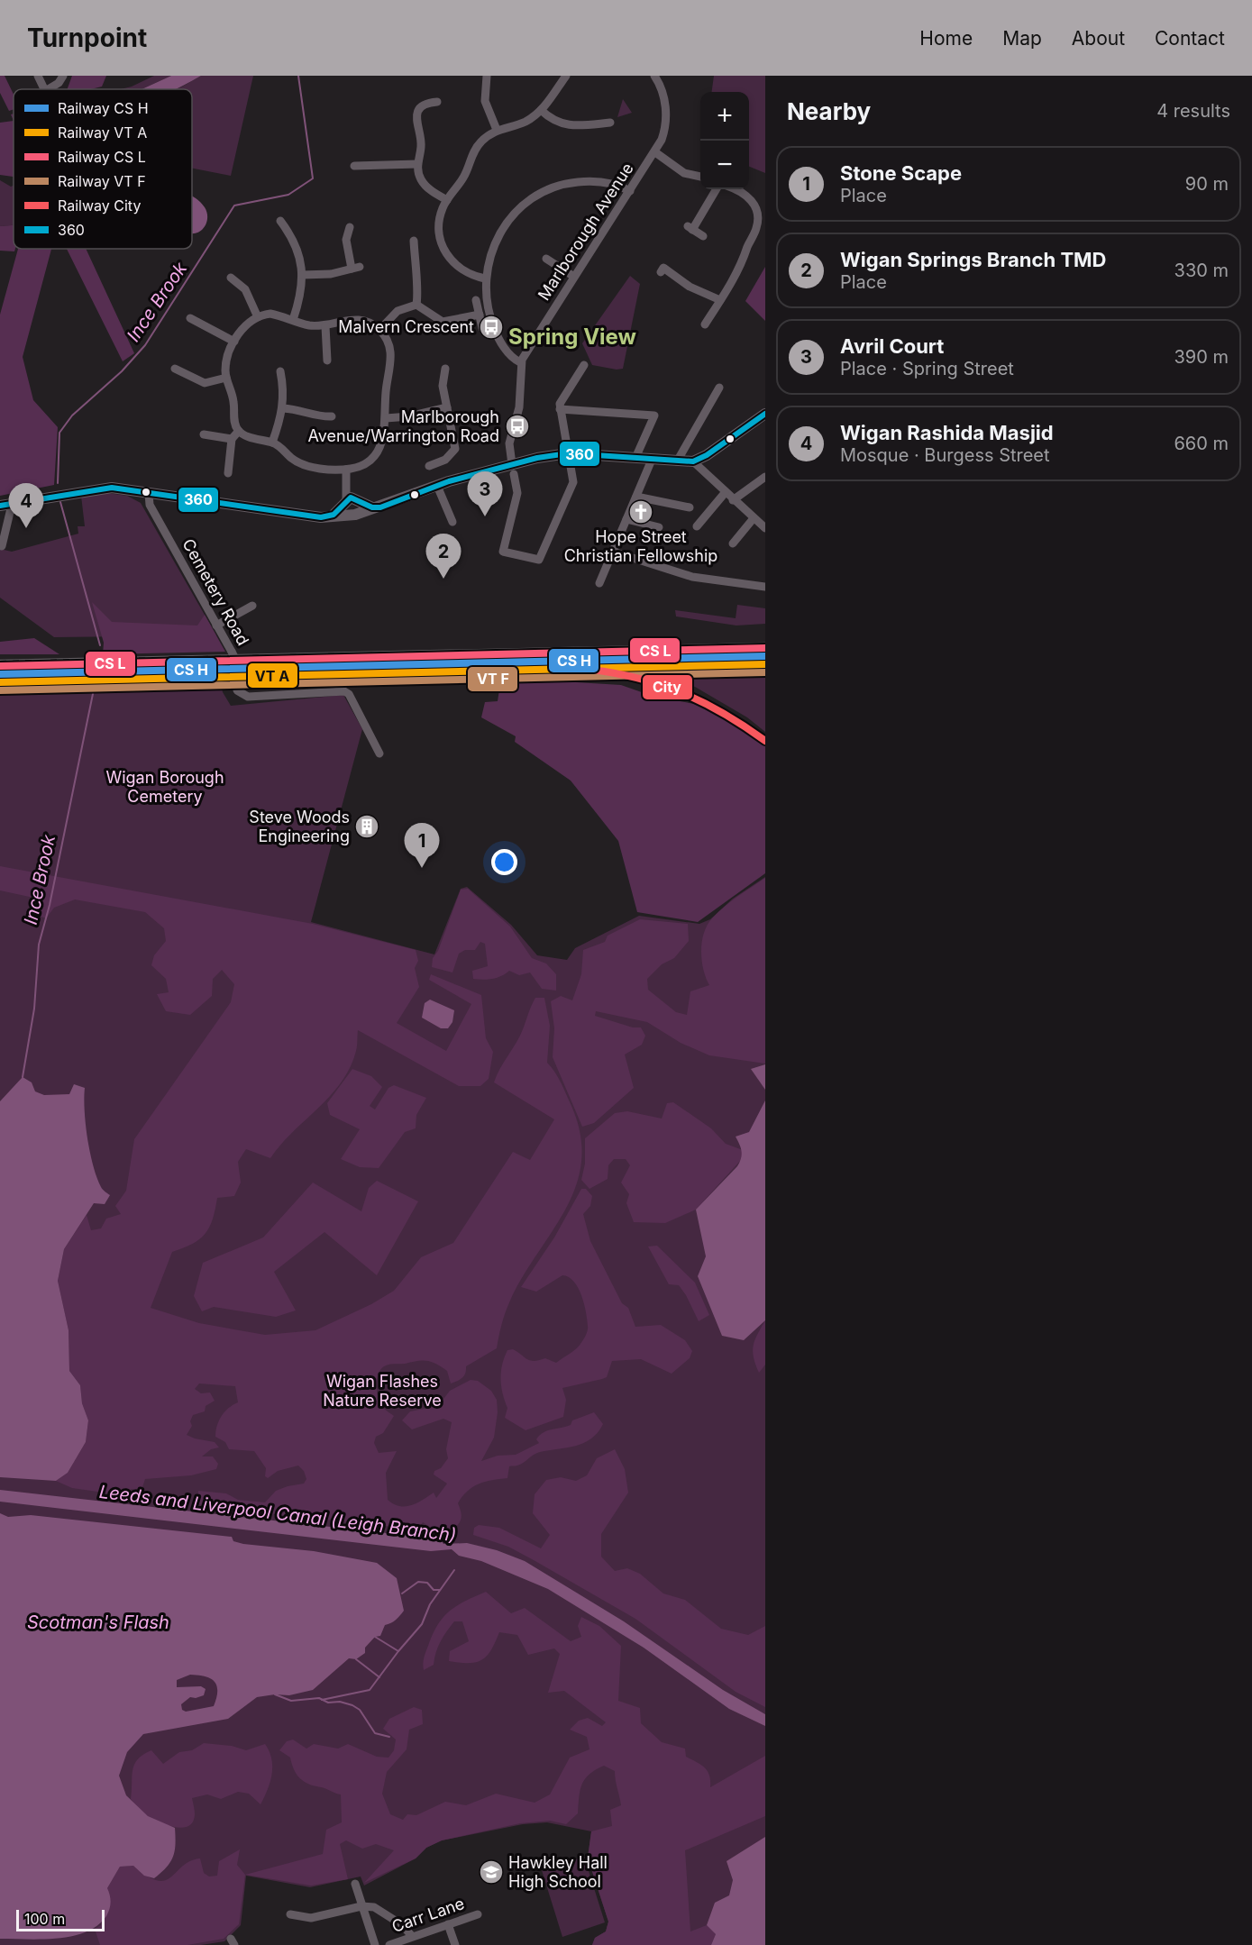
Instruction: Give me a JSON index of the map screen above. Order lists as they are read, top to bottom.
{
  "streets": {
    "street": ["Marlborough Avenue", "Cemetery Road", "Carr Lane"]
  },
  "districts": ["Spring View"],
  "water": ["Ince Brook", "Leeds and Liverpool Canal (Leigh Branch)", "Scotman's Flash"],
  "parks": ["Wigan Borough Cemetery", "Wigan Flashes Nature Reserve"],
  "places": {
    "bus stop": ["Malvern Crescent", "Marlborough Avenue/Warrington Road"],
    "church": ["Hope Street Christian Fellowship"],
    "building": ["Steve Woods Engineering"],
    "school or university": ["Hawkley Hall High School"]
  },
  "lines": ["transit line 360", "rail line City"],
  "legend": [
    "Railway CS H",
    "Railway VT A",
    "Railway CS L",
    "Railway VT F",
    "Railway City",
    "360"
  ],
  "scale_bar": "100 m",
  "page": {
    "header": "Turnpoint",
    "nav": [
      "Home",
      "Map",
      "About",
      "Contact"
    ],
    "heading": ["Nearby", "4 results"],
    "map_buttons": ["+", "−"],
    "list": [
      {
        "mark": "1",
        "name": "Stone Scape",
        "note": "Place",
        "value": "90 m"
      },
      {
        "mark": "2",
        "name": "Wigan Springs Branch TMD",
        "note": "Place",
        "value": "330 m"
      },
      {
        "mark": "3",
        "name": "Avril Court",
        "note": "Place · Spring Street",
        "value": "390 m"
      },
      {
        "mark": "4",
        "name": "Wigan Rashida Masjid",
        "note": "Mosque · Burgess Street",
        "value": "660 m"
      }
    ],
    "pins": [
      "3",
      "4",
      "2",
      "1"
    ],
    "scale": "100 m"
  }
}
